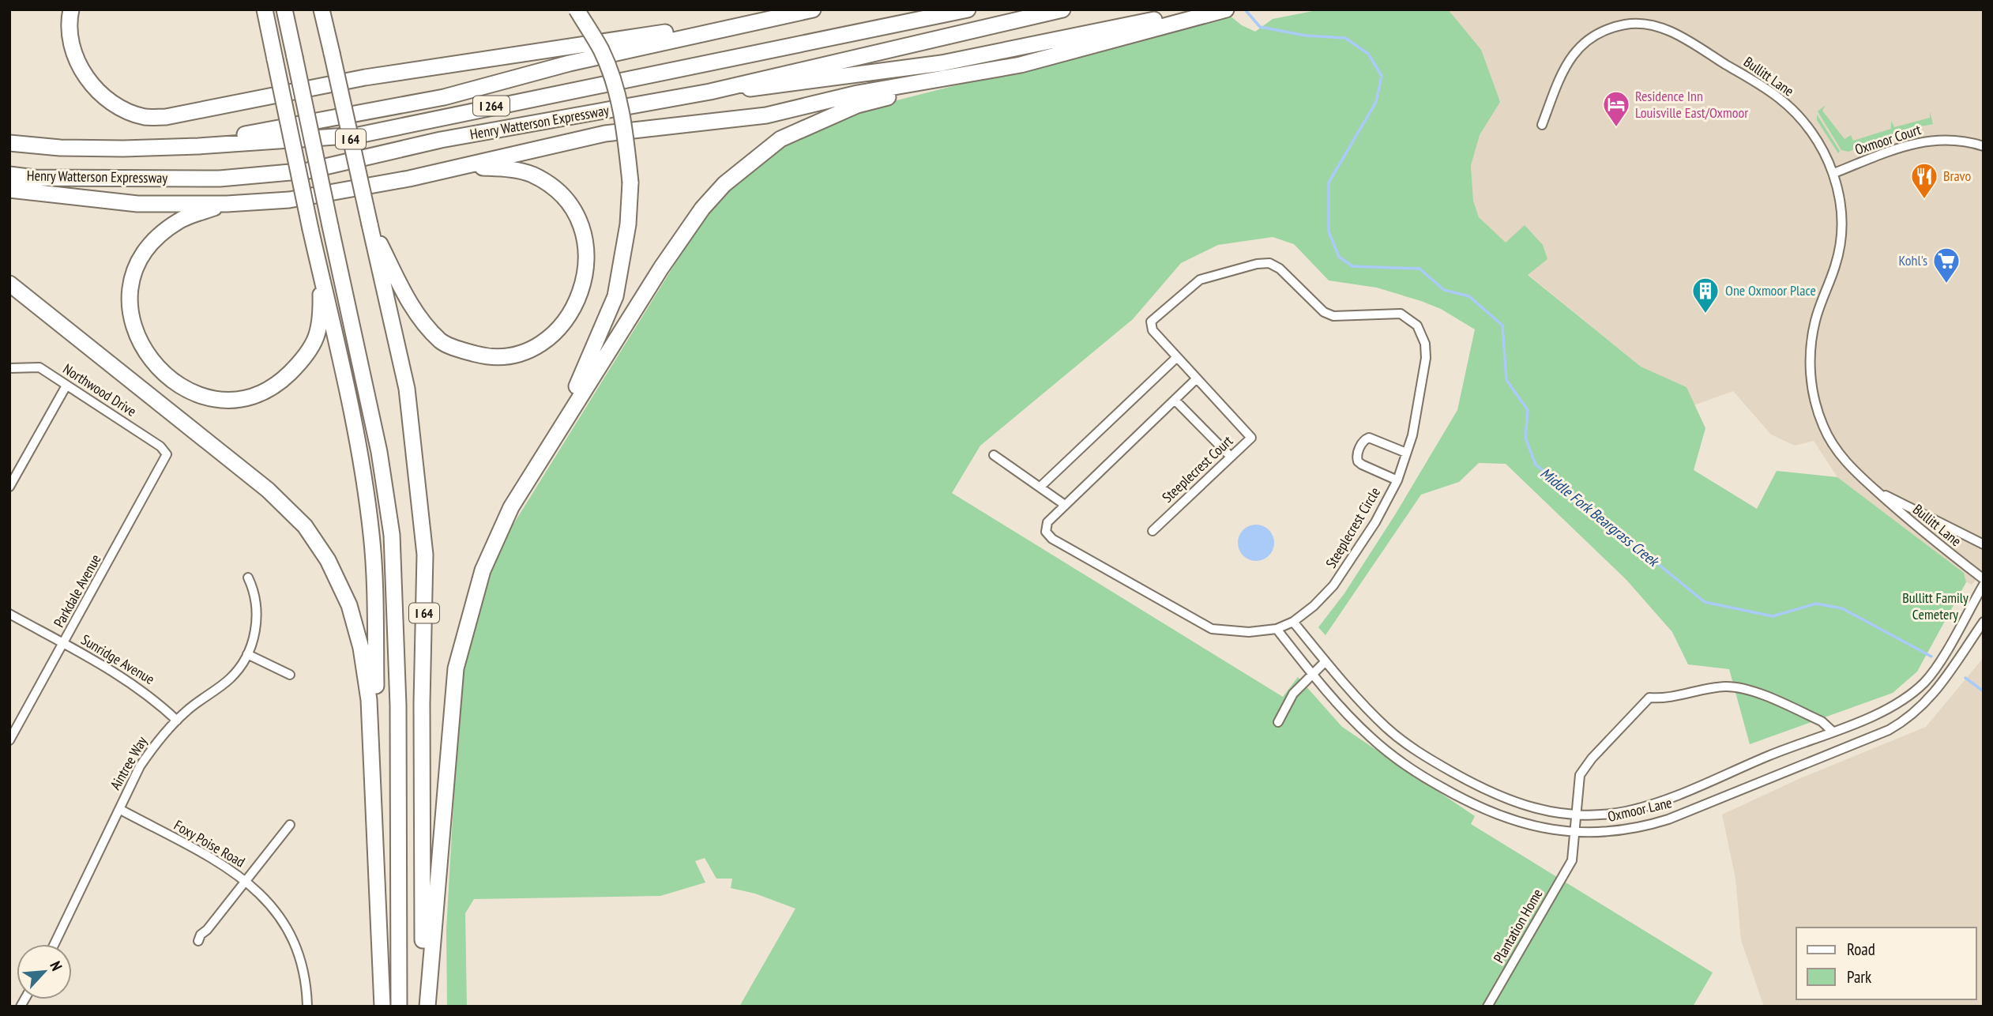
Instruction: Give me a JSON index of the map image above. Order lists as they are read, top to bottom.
{
  "streets": {
    "highway": ["I 264", "Henry Watterson Expressway", "I 64"],
    "street": [
      "Bullitt Lane",
      "Oxmoor Court",
      "Northwood Drive",
      "Steeplecrest Court",
      "Steeplecrest Circle",
      "Parkdale Avenue",
      "Sunridge Avenue",
      "Aintree Way",
      "Oxmoor Lane",
      "Foxy Poise Road",
      "Plantation Home"
    ]
  },
  "crossings": [
    ["Bullitt Lane", "Oxmoor Court"],
    ["Northwood Drive", "Parkdale Avenue"],
    ["Steeplecrest Court", "Steeplecrest Circle"],
    ["Steeplecrest Circle", "Oxmoor Lane"],
    ["Parkdale Avenue", "Sunridge Avenue"],
    ["Sunridge Avenue", "Aintree Way"],
    ["Aintree Way", "Foxy Poise Road"],
    ["Oxmoor Lane", "Plantation Home"]
  ],
  "water": ["Middle Fork Beargrass Creek"],
  "parks": ["Bullitt Family Cemetery"],
  "places": {
    "hotel": ["Residence Inn Louisville East/Oxmoor"],
    "restaurant": ["Bravo"],
    "supermarket": ["Kohl's"],
    "building": ["One Oxmoor Place"]
  },
  "legend": ["Road", "Park"],
  "north": "top right"
}
